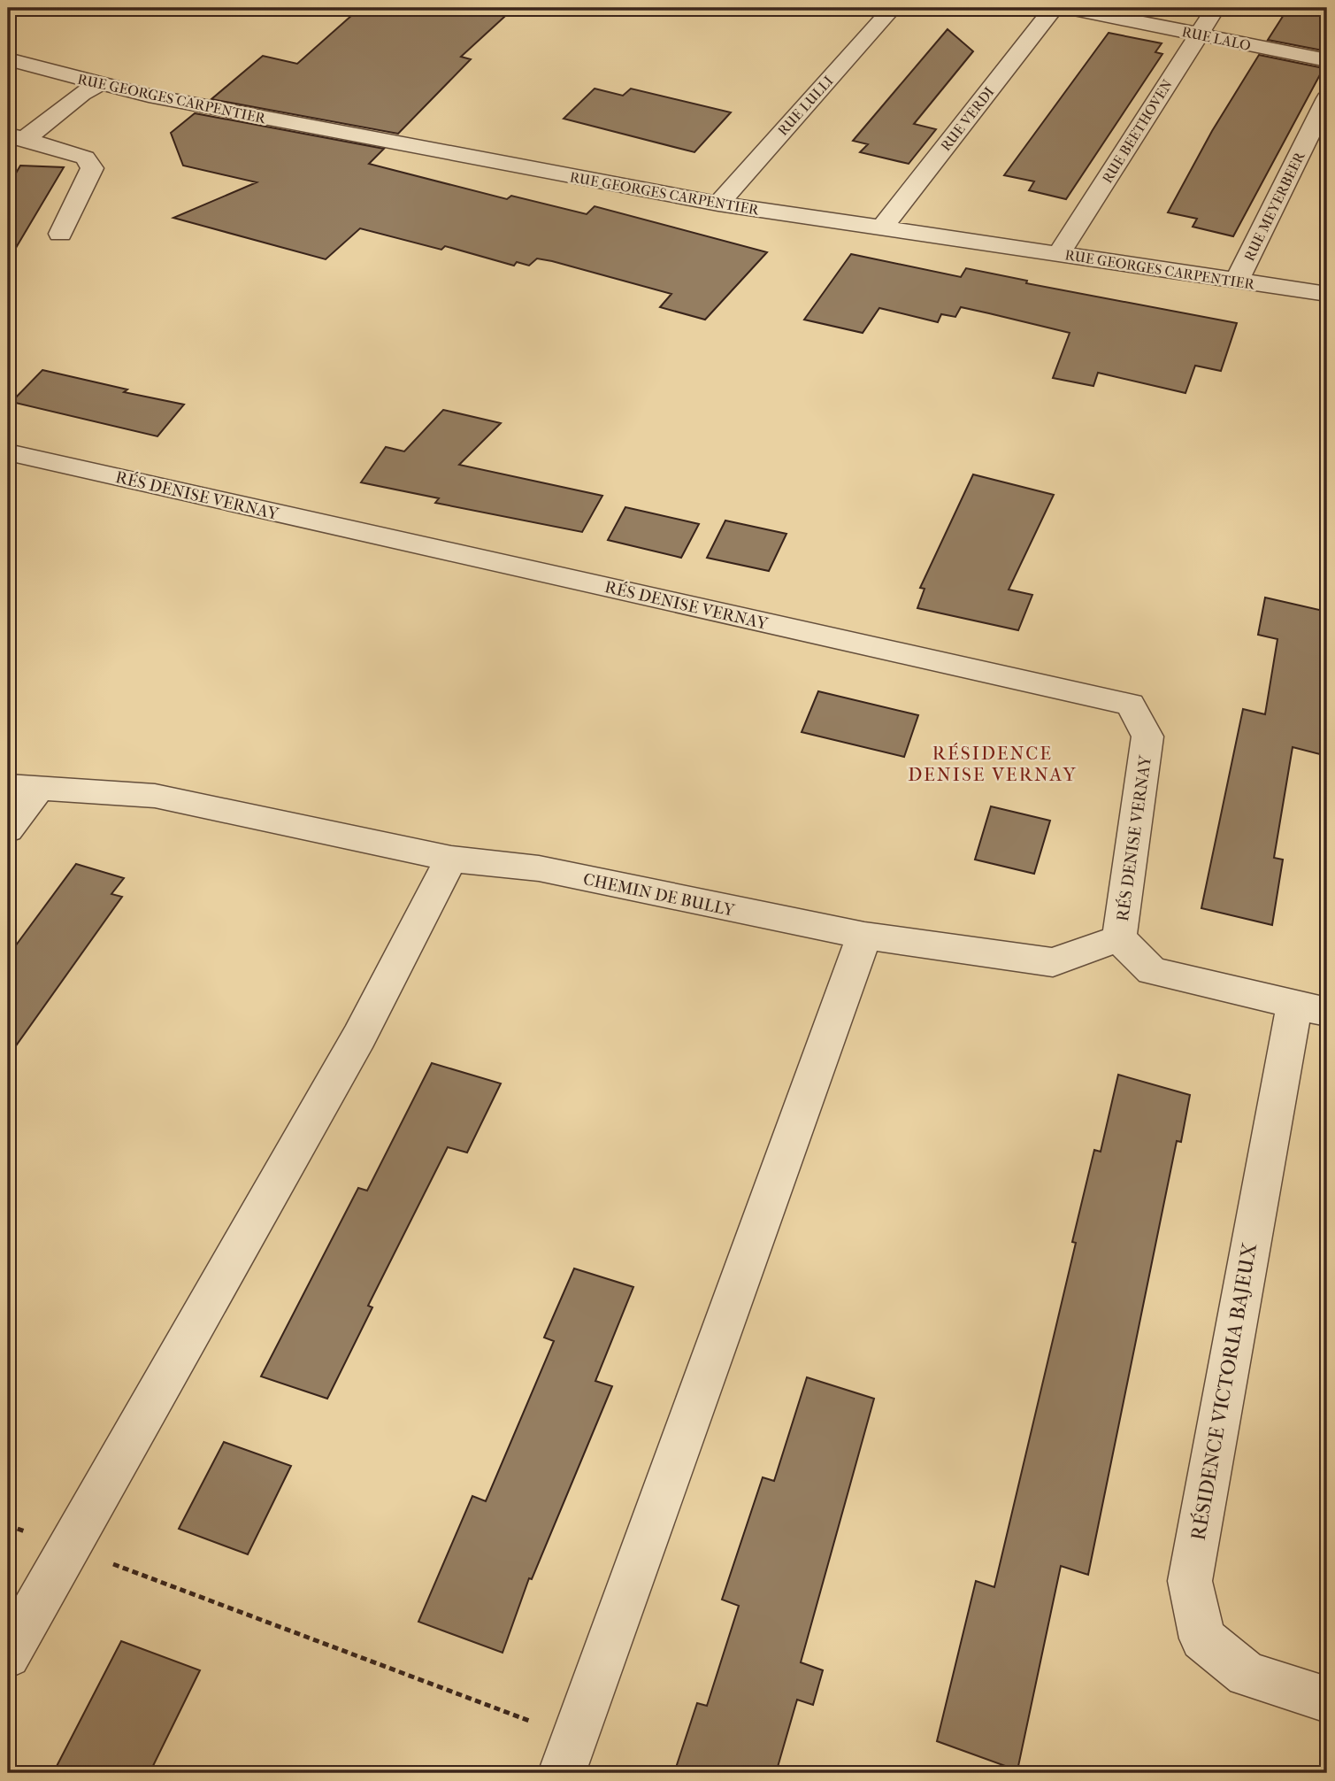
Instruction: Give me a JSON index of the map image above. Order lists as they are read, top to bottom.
{
  "streets": {
    "street": [
      "RUE LALO",
      "RUE GEORGES CARPENTIER",
      "RUE LULLI",
      "RUE VERDI",
      "RUE BEETHOVEN",
      "RUE MEYERBEER",
      "RÉS DENISE VERNAY",
      "CHEMIN DE BULLY",
      "RÉSIDENCE VICTORIA BAJEUX"
    ]
  },
  "crossings": [
    ["RUE LALO", "RUE BEETHOVEN"],
    ["RUE GEORGES CARPENTIER", "RUE LULLI"],
    ["RUE GEORGES CARPENTIER", "RUE VERDI"],
    ["RUE GEORGES CARPENTIER", "RUE BEETHOVEN"],
    ["RUE GEORGES CARPENTIER", "RUE MEYERBEER"],
    ["RÉS DENISE VERNAY", "CHEMIN DE BULLY"]
  ],
  "districts": ["RÉSIDENCE DENISE VERNAY"]
}
